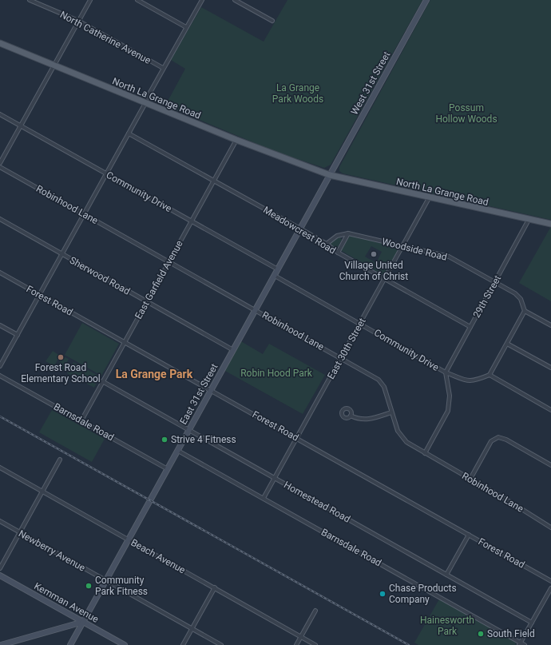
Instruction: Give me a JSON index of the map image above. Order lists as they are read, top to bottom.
{
  "streets": {
    "main road": [
      "West 31st Street",
      "North La Grange Road",
      "East 31st Street",
      "Kemman Avenue"
    ],
    "street": [
      "North Catherine Avenue",
      "Community Drive",
      "Robinhood Lane",
      "Meadowcrest Road",
      "Woodside Road",
      "Sherwood Road",
      "East Garfield Avenue",
      "29th Street",
      "Forest Road",
      "East 30th Street",
      "Barnsdale Road",
      "Homestead Road",
      "Newberry Avenue",
      "Beach Avenue"
    ]
  },
  "crossings": [
    ["West 31st Street", "North La Grange Road"],
    ["West 31st Street", "East 31st Street"],
    ["North La Grange Road", "East Garfield Avenue"],
    ["North La Grange Road", "29th Street"],
    ["North La Grange Road", "East 30th Street"],
    ["North La Grange Road", "East 31st Street"],
    ["Community Drive", "Robinhood Lane"],
    ["Community Drive", "East Garfield Avenue"],
    ["Community Drive", "29th Street"],
    ["Community Drive", "East 30th Street"],
    ["Community Drive", "East 31st Street"],
    ["Robinhood Lane", "East Garfield Avenue"],
    ["Robinhood Lane", "East 30th Street"],
    ["Robinhood Lane", "East 31st Street"],
    ["Meadowcrest Road", "East Garfield Avenue"],
    ["Meadowcrest Road", "29th Street"],
    ["Meadowcrest Road", "East 30th Street"],
    ["Meadowcrest Road", "East 31st Street"],
    ["Woodside Road", "29th Street"],
    ["Woodside Road", "East 30th Street"],
    ["Sherwood Road", "East Garfield Avenue"],
    ["Sherwood Road", "East 31st Street"],
    ["East Garfield Avenue", "Forest Road"],
    ["East Garfield Avenue", "Barnsdale Road"],
    ["East Garfield Avenue", "Homestead Road"],
    ["Forest Road", "East 30th Street"],
    ["Forest Road", "East 31st Street"],
    ["East 30th Street", "Barnsdale Road"],
    ["East 30th Street", "Homestead Road"],
    ["East 31st Street", "Barnsdale Road"],
    ["East 31st Street", "Homestead Road"],
    ["East 31st Street", "Newberry Avenue"],
    ["East 31st Street", "Beach Avenue"],
    ["East 31st Street", "Kemman Avenue"]
  ],
  "districts": ["La Grange Park"],
  "parks": [
    "La Grange Park Woods",
    "Possum Hollow Woods",
    "Robin Hood Park",
    "Hainesworth Park"
  ],
  "places": [
    "Village United Church of Christ",
    "Forest Road Elementary School",
    "Strive 4 Fitness",
    "Community Park Fitness",
    "Chase Products Company",
    "South Field"
  ]
}
